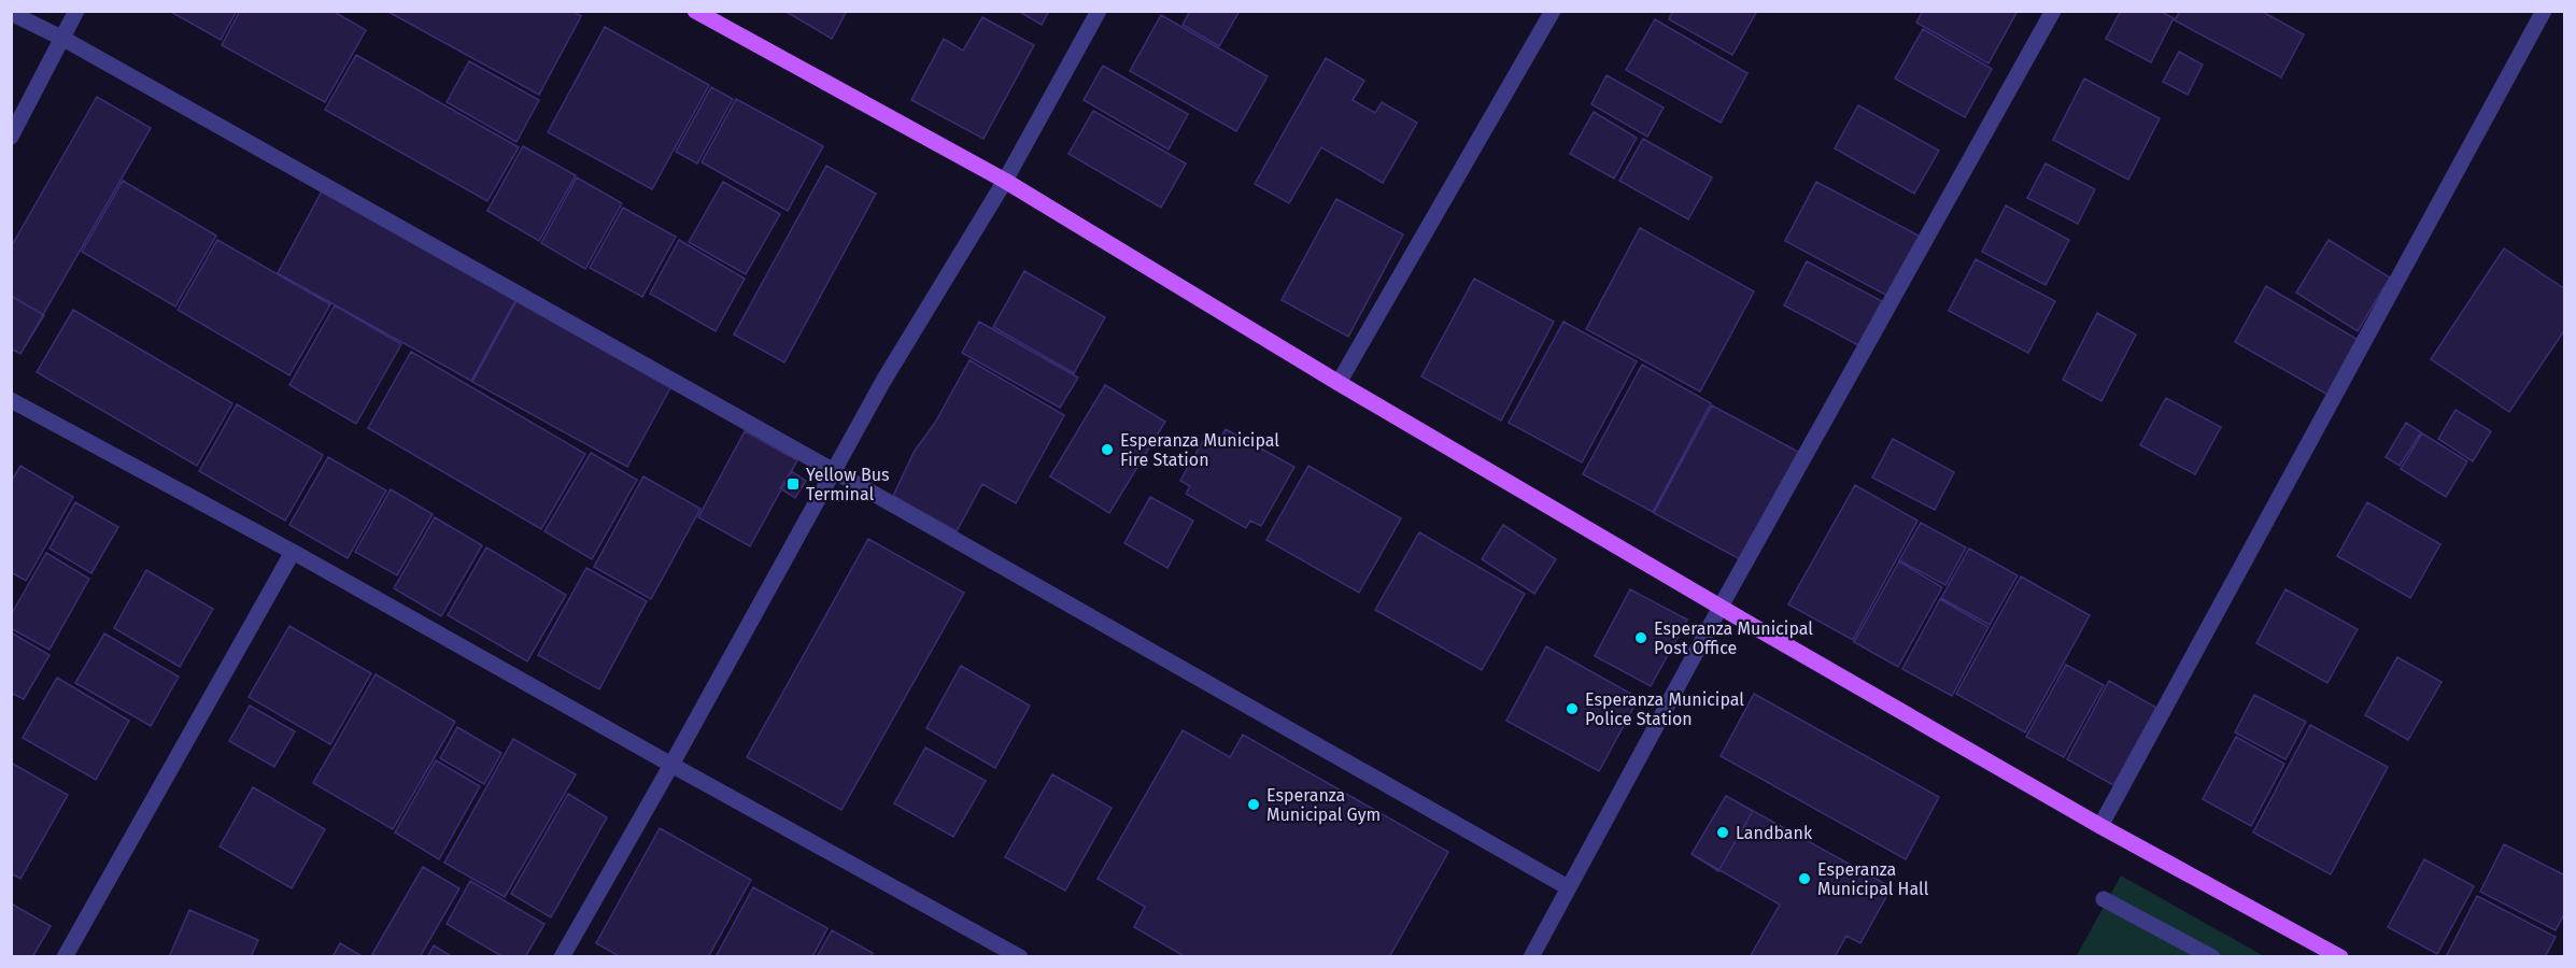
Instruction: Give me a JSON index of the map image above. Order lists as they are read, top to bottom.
{
  "places": {
    "other": [
      "Esperanza Municipal Fire Station",
      "Esperanza Municipal Post Office",
      "Esperanza Municipal Police Station",
      "Esperanza Municipal Gym",
      "Landbank",
      "Esperanza Municipal Hall"
    ],
    "transit": ["Yellow Bus Terminal"]
  }
}
